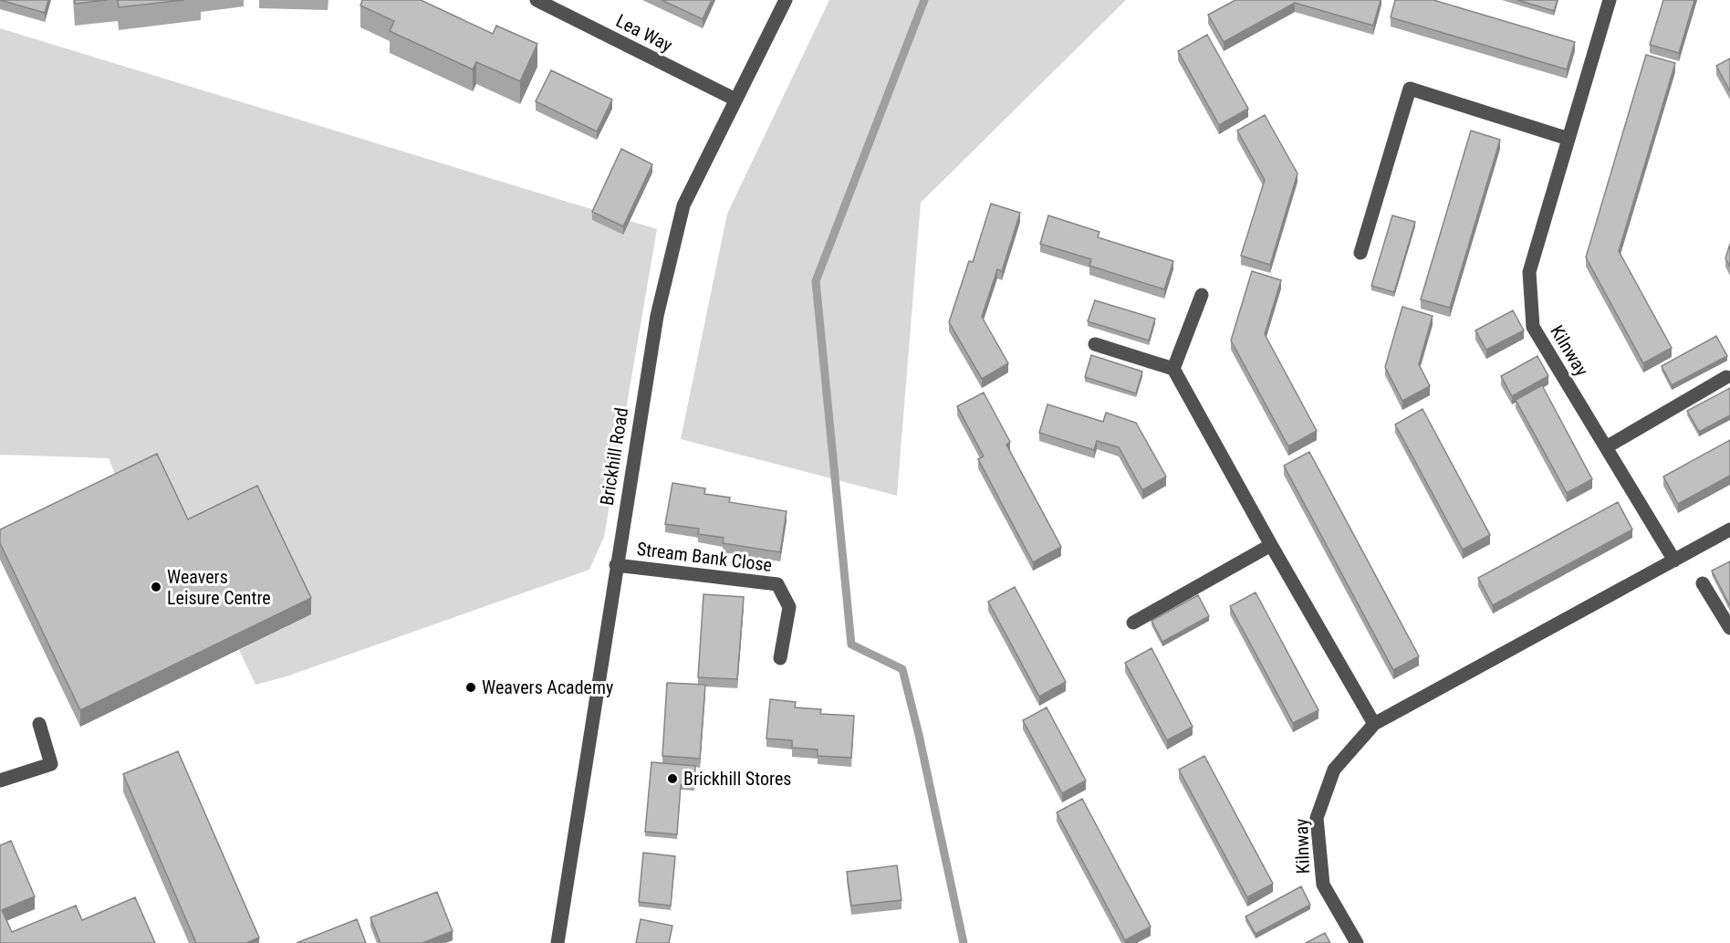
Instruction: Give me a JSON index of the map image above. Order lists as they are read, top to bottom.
{
  "streets": {
    "street": [
      "Lea Way",
      "Kilnway",
      "Brickhill Road",
      "Stream Bank Close"
    ]
  },
  "crossings": [
    ["Lea Way", "Brickhill Road"],
    ["Brickhill Road", "Stream Bank Close"]
  ],
  "places": ["Weavers Leisure Centre", "Weavers Academy", "Brickhill Stores"]
}
